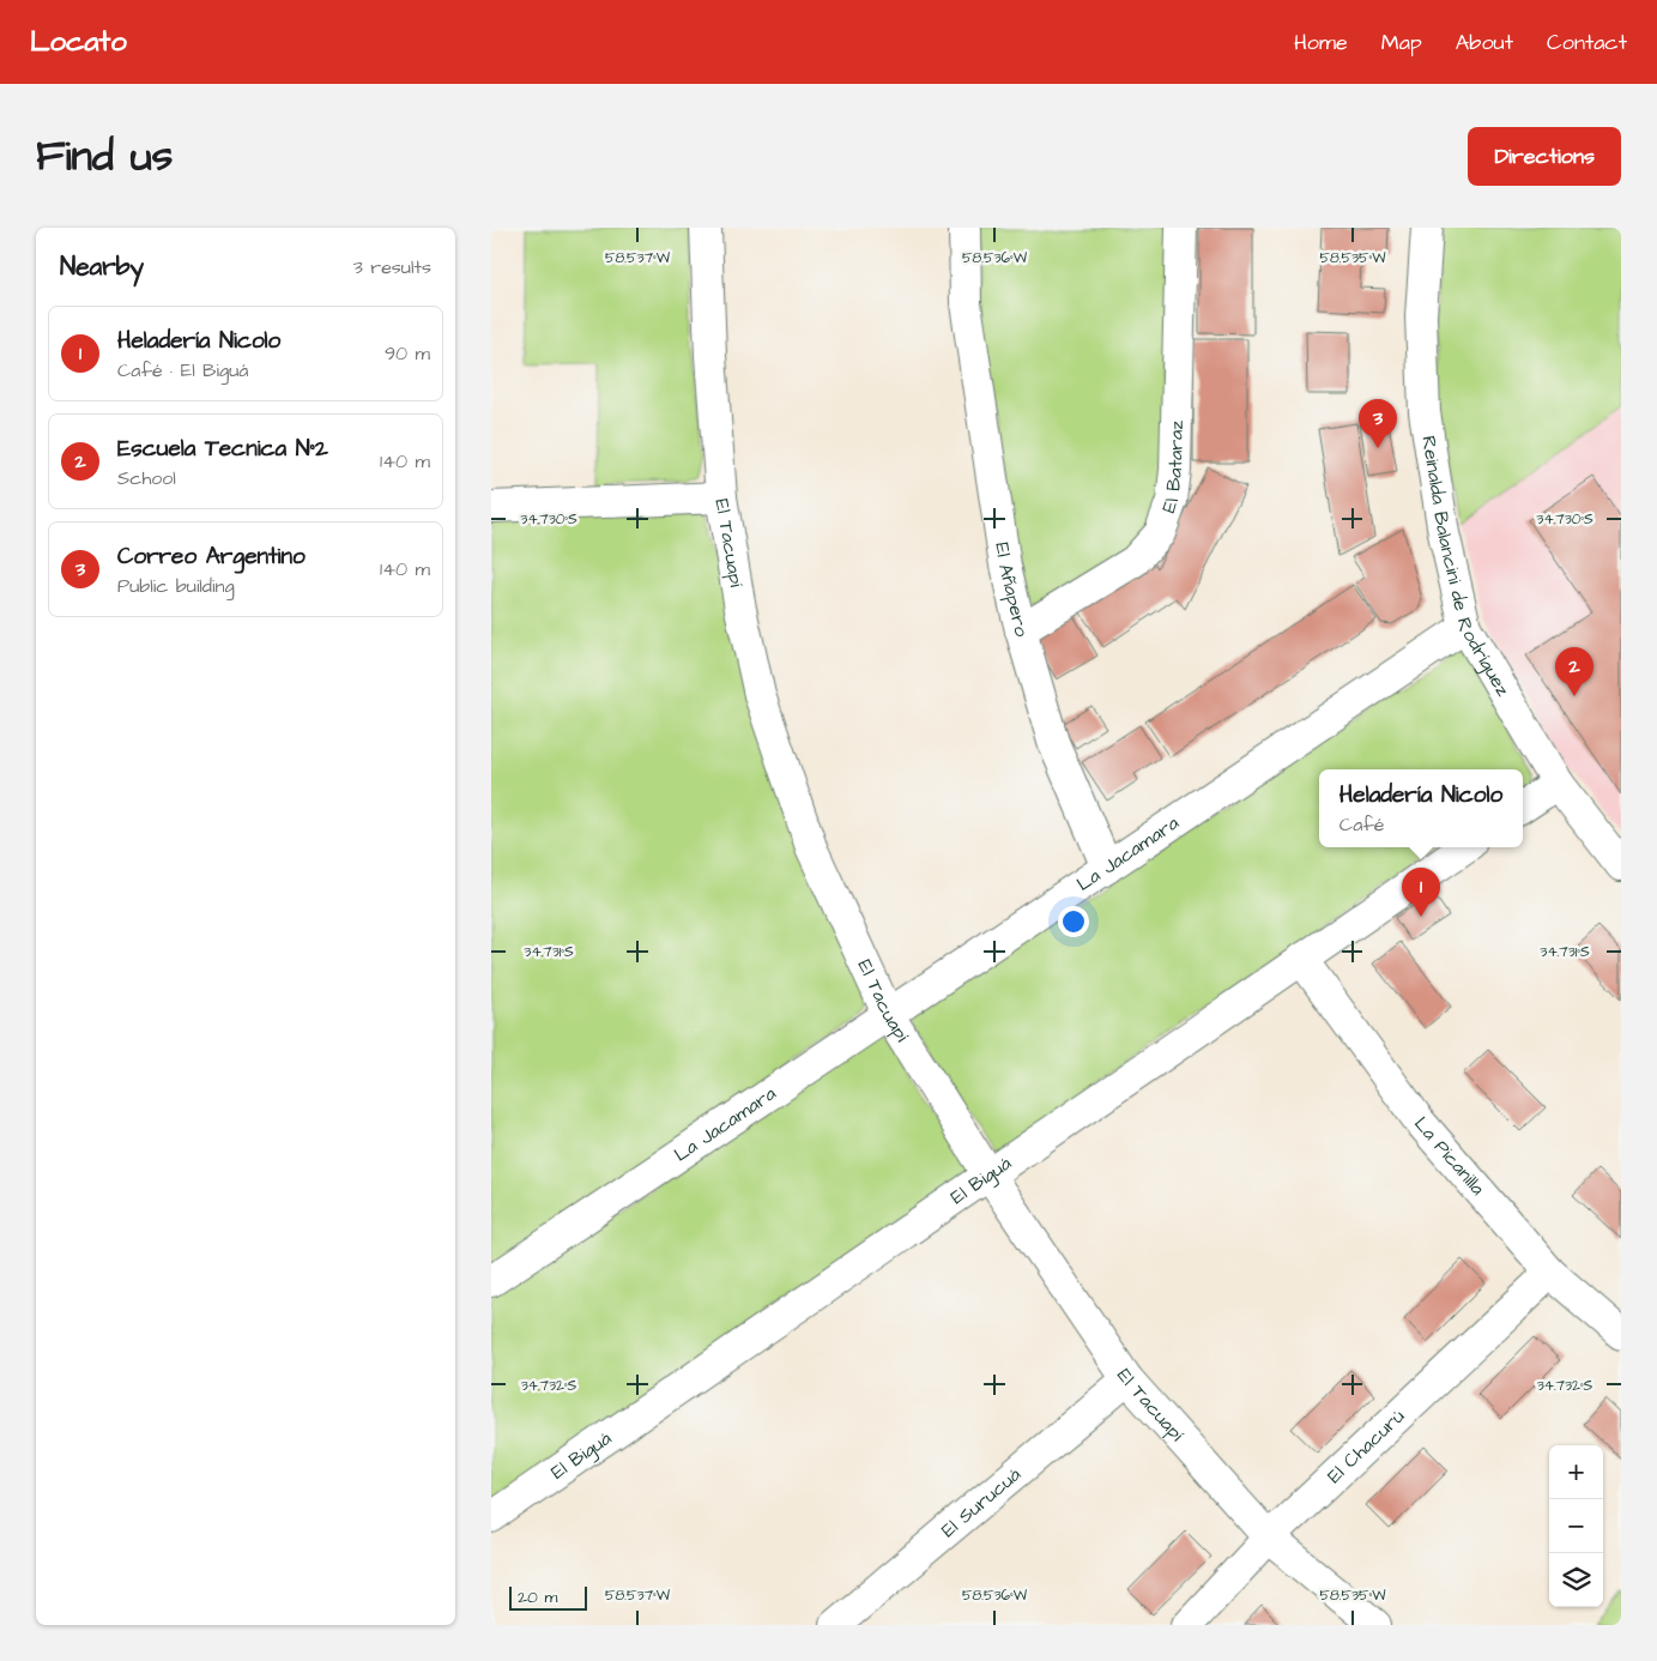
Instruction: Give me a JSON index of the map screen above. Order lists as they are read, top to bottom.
{
  "streets": {
    "street": [
      "El Bataraz",
      "El Tacuapí",
      "Reinalda Balancini de Rodríguez",
      "El Añapero",
      "La Jacamara",
      "La Picanilla",
      "El Biguá",
      "El Chacurú",
      "El Surucuá"
    ]
  },
  "crossings": [
    ["El Bataraz", "El Añapero"],
    ["El Tacuapí", "La Jacamara"],
    ["El Tacuapí", "El Biguá"],
    ["El Tacuapí", "El Chacurú"],
    ["El Tacuapí", "El Surucuá"],
    ["Reinalda Balancini de Rodríguez", "La Jacamara"],
    ["El Añapero", "La Jacamara"],
    ["La Picanilla", "El Biguá"],
    ["La Picanilla", "El Chacurú"]
  ],
  "scale_bar": "20 m",
  "page": {
    "header": "Locato",
    "nav": [
      "Home",
      "Map",
      "About",
      "Contact"
    ],
    "title": "Find us",
    "buttons": "Directions",
    "heading": ["Nearby", "3 results"],
    "list": [
      {
        "mark": "1",
        "name": "Heladería Nicolo",
        "note": "Café · El Biguá",
        "value": "90 m"
      },
      {
        "mark": "2",
        "name": "Escuela Tecnica N°2",
        "note": "School",
        "value": "140 m"
      },
      {
        "mark": "3",
        "name": "Correo Argentino",
        "note": "Public building",
        "value": "140 m"
      }
    ],
    "pins": ["3", "2", "1"],
    "popup": ["Heladería Nicolo", "Café"],
    "map_buttons": ["+", "−"],
    "scale": "20 m"
  },
  "coordinates": [
    "58.537°W",
    "58.536°W",
    "58.535°W",
    "34.730°S",
    "34.731°S",
    "34.732°S"
  ]
}
